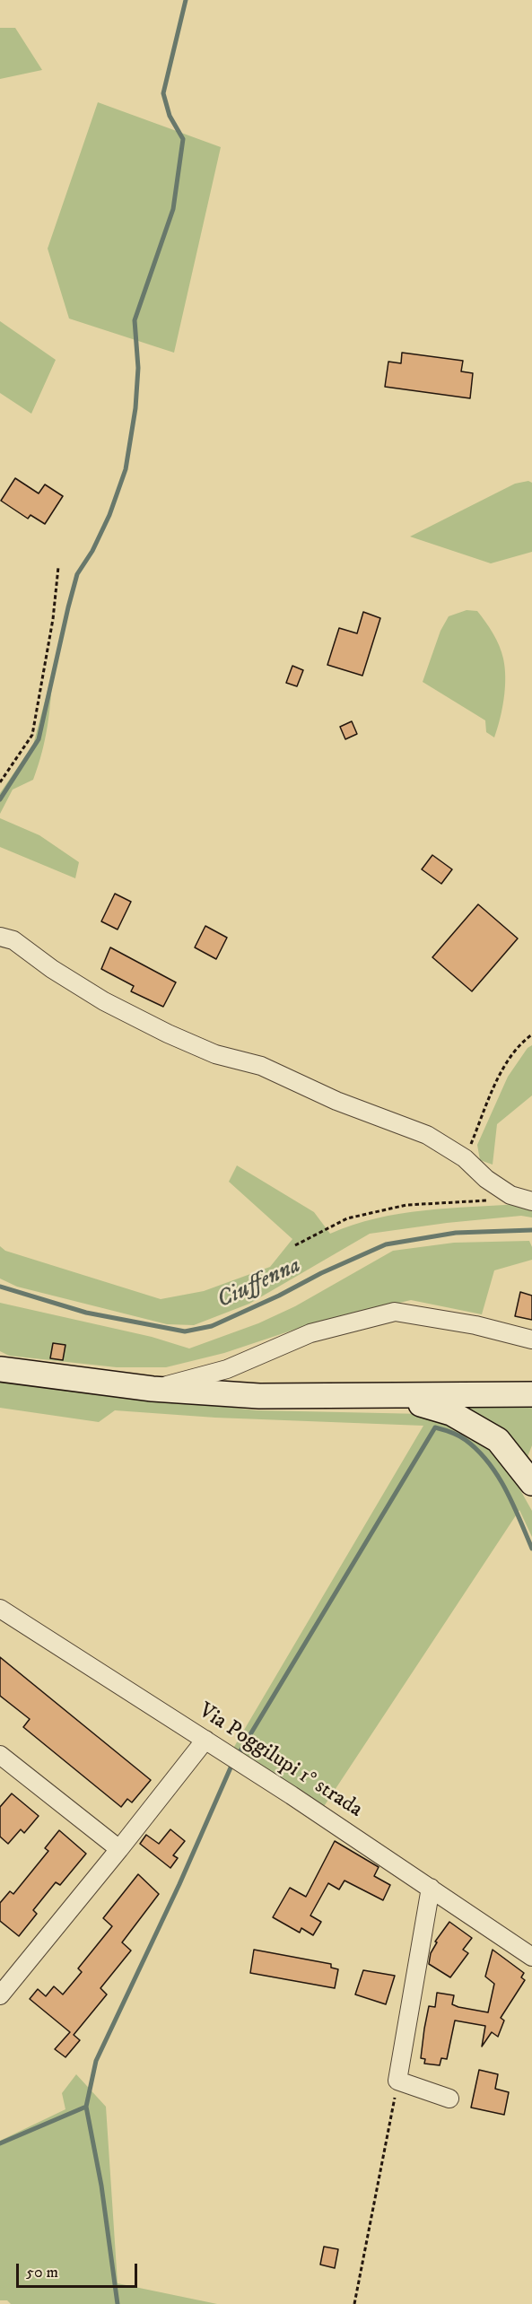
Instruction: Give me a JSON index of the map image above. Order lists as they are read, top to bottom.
{
  "streets": {
    "street": ["Via Poggilupi 1° strada"]
  },
  "water": ["Ciuffenna"],
  "scale_bar": "50 m"
}
